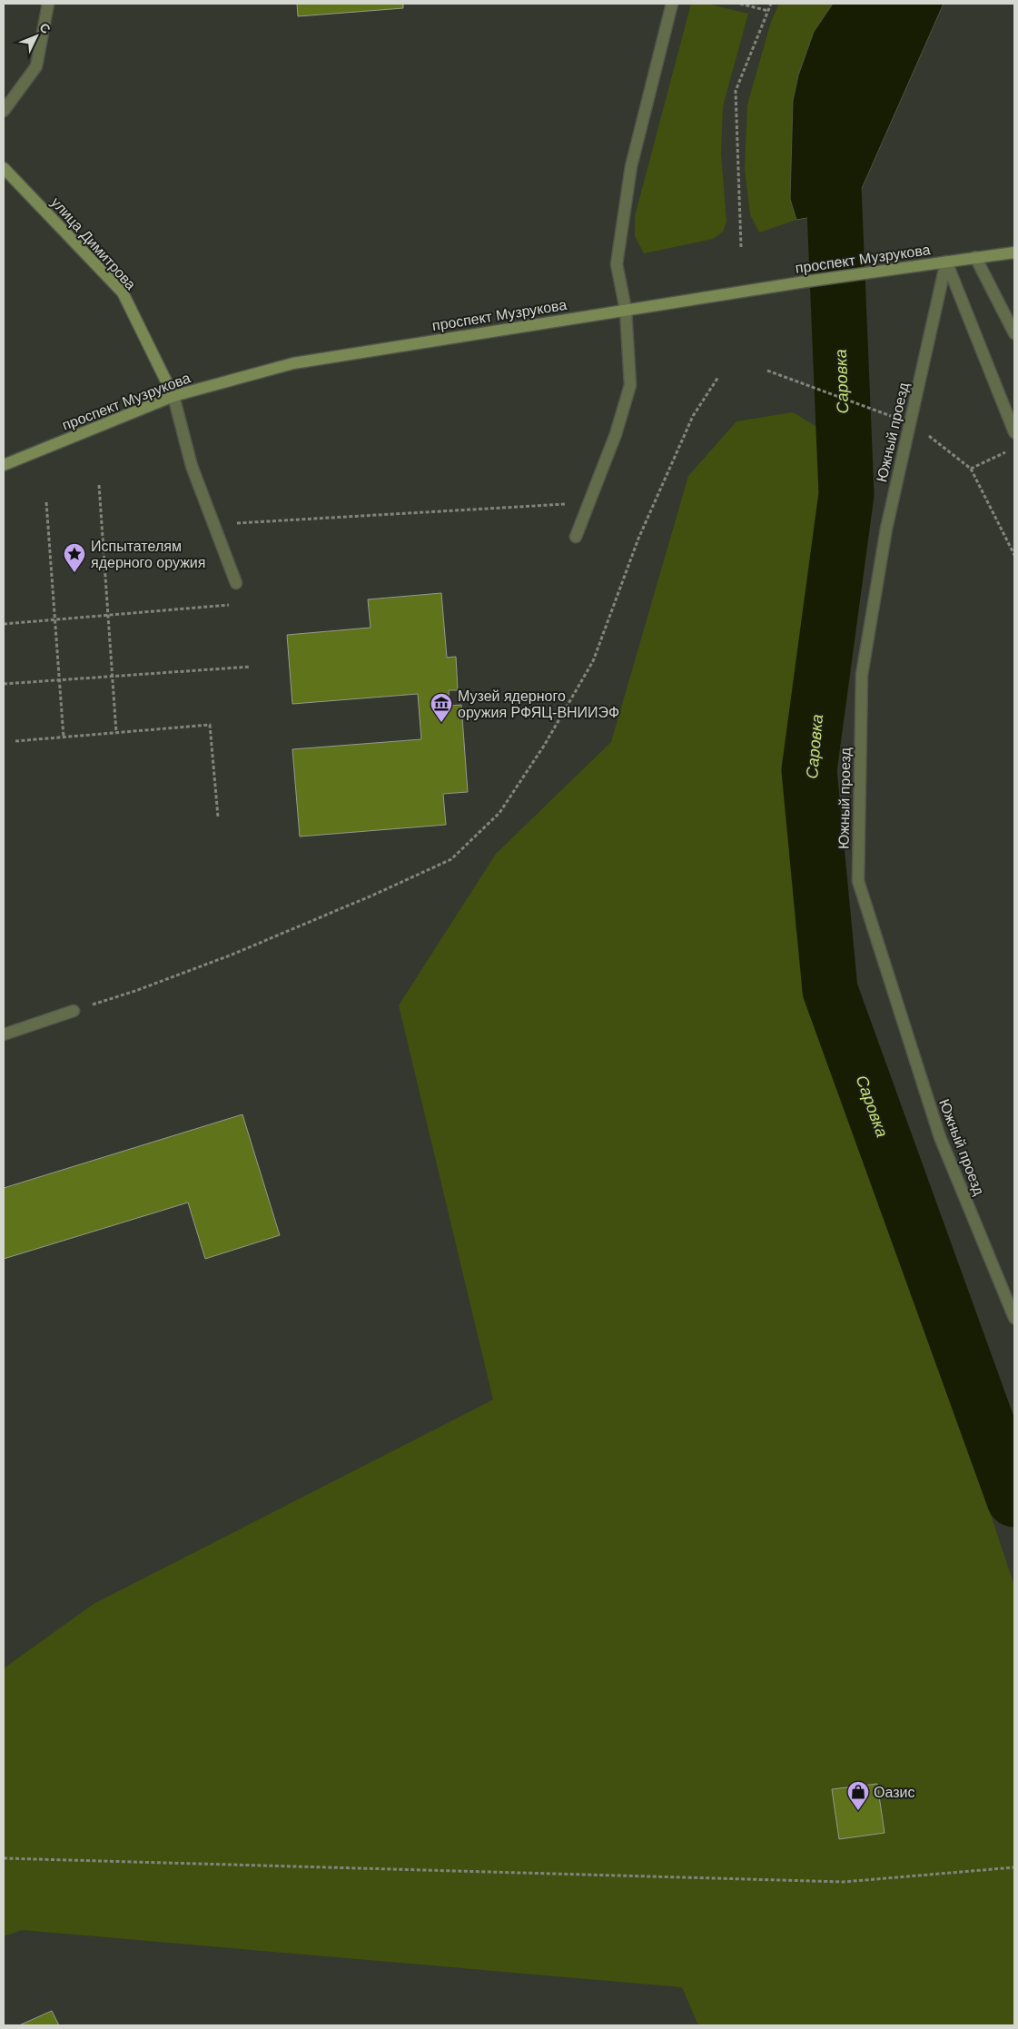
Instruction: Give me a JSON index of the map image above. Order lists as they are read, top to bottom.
{
  "streets": {
    "main road": ["улица Димитрова", "проспект Музрукова"],
    "street": ["Южный проезд"]
  },
  "crossings": [
    ["улица Димитрова", "проспект Музрукова"],
    ["проспект Музрукова", "Южный проезд"]
  ],
  "water": ["Саровка"],
  "places": {
    "place": ["Испытателям ядерного оружия"],
    "museum": ["Музей ядерного оружия РФЯЦ-ВНИИЭФ"],
    "shop": ["Оазис"]
  },
  "north": "top right"
}
